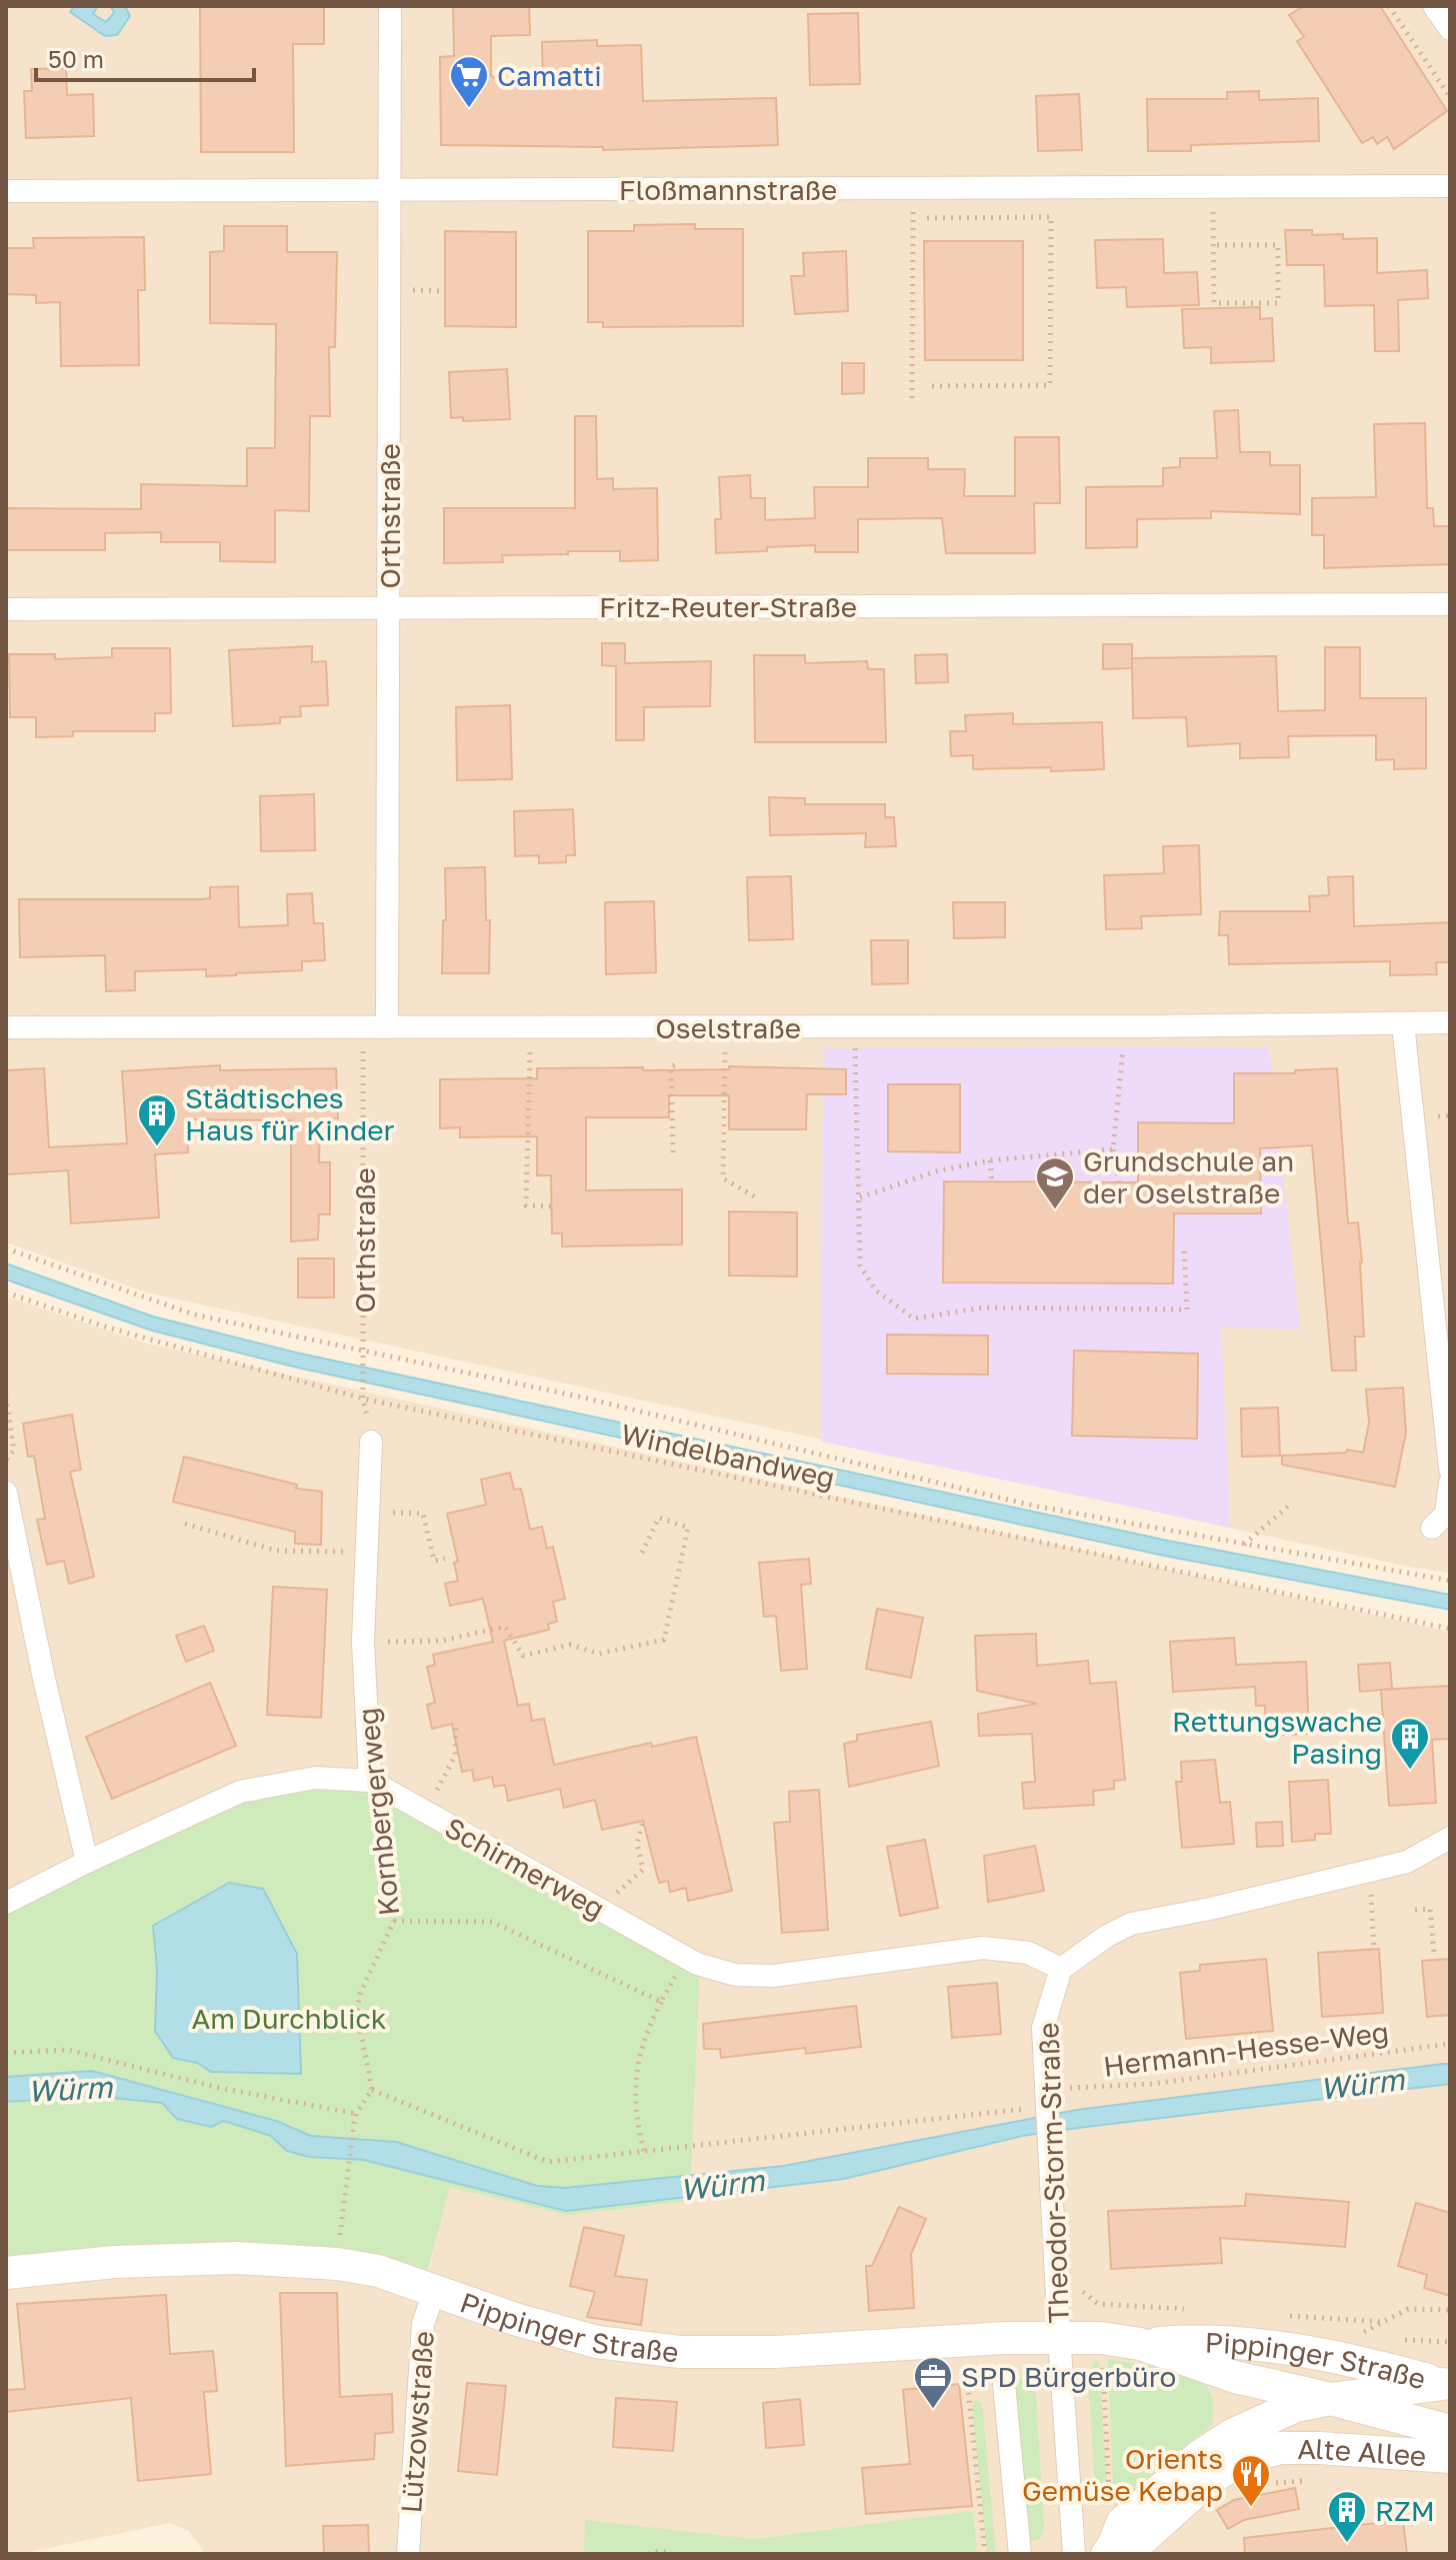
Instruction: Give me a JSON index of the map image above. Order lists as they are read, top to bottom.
{
  "streets": {
    "main road": ["Pippinger Straße", "Alte Allee"],
    "street": [
      "Floßmannstraße",
      "Orthstraße",
      "Fritz-Reuter-Straße",
      "Oselstraße",
      "Kornbergerweg",
      "Schirmerweg",
      "Theodor-Storm-Straße",
      "Lützowstraße"
    ],
    "path": ["Windelbandweg", "Hermann-Hesse-Weg"]
  },
  "crossings": [
    ["Floßmannstraße", "Orthstraße"],
    ["Orthstraße", "Fritz-Reuter-Straße"],
    ["Orthstraße", "Oselstraße"],
    ["Orthstraße", "Windelbandweg"],
    ["Kornbergerweg", "Schirmerweg"],
    ["Kornbergerweg", "Hermann-Hesse-Weg"],
    ["Schirmerweg", "Theodor-Storm-Straße"],
    ["Hermann-Hesse-Weg", "Theodor-Storm-Straße"],
    ["Theodor-Storm-Straße", "Pippinger Straße"],
    ["Pippinger Straße", "Lützowstraße"],
    ["Pippinger Straße", "Alte Allee"]
  ],
  "water": ["Würm"],
  "parks": ["Am Durchblick"],
  "places": {
    "supermarket": ["Camatti"],
    "building": ["Städtisches Haus für Kinder", "Rettungswache Pasing", "RZM"],
    "school or university": ["Grundschule an der Oselstraße"],
    "office": ["SPD Bürgerbüro"],
    "restaurant": ["Orients Gemüse Kebap"]
  },
  "scale_bar": "50 m"
}
